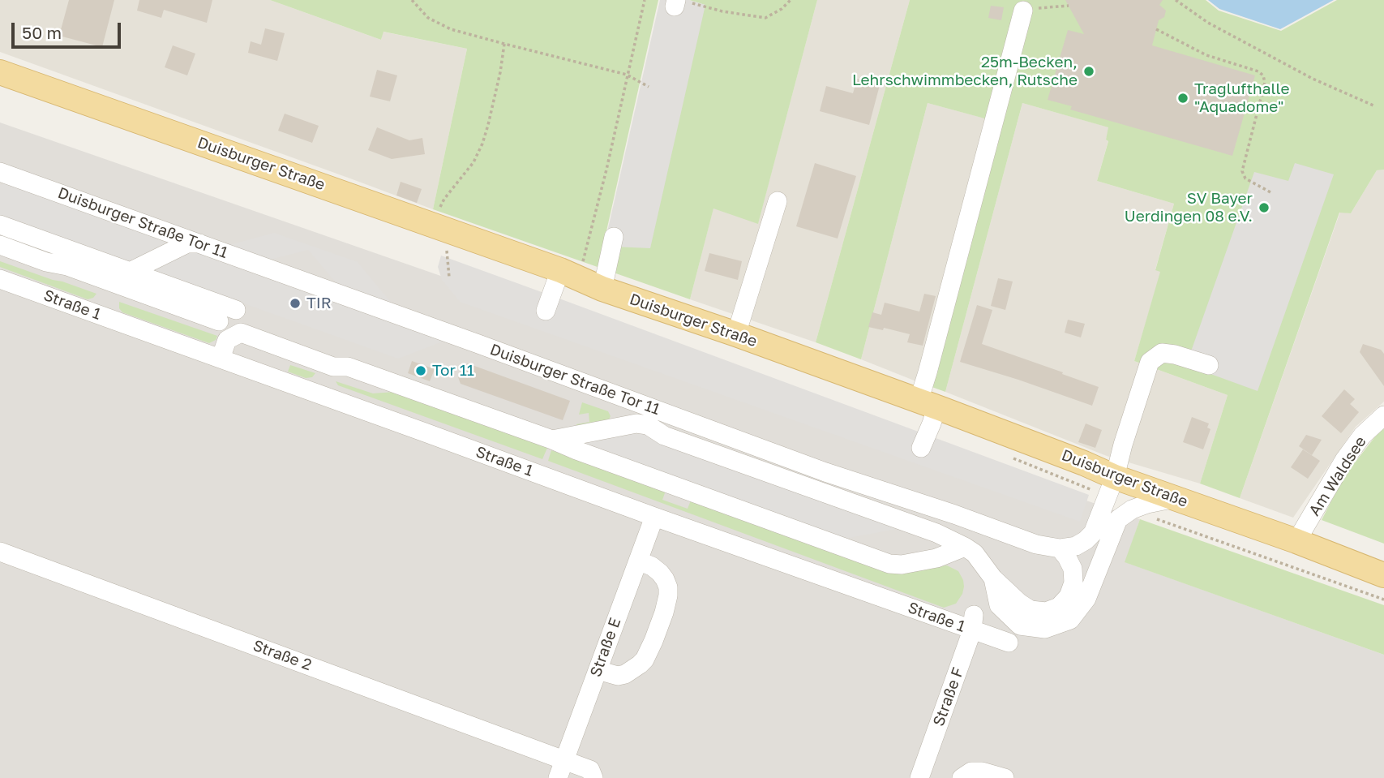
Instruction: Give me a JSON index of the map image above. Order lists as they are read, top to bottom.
{
  "streets": {
    "main road": ["Duisburger Straße"],
    "street": [
      "Duisburger Straße Tor 11",
      "Straße 1",
      "Am Waldsee",
      "Straße E",
      "Straße 2",
      "Straße F"
    ]
  },
  "crossings": [
    ["Duisburger Straße", "Duisburger Straße Tor 11"],
    ["Duisburger Straße", "Am Waldsee"],
    ["Straße 1", "Straße E"],
    ["Straße 1", "Straße F"],
    ["Straße E", "Straße 2"]
  ],
  "places": [
    "25m-Becken, Lehrschwimmbecken, Rutsche",
    "Traglufthalle \"Aquadome\"",
    "SV Bayer Uerdingen 08 e.V.",
    "TIR",
    "Tor 11"
  ],
  "scale_bar": "50 m"
}
